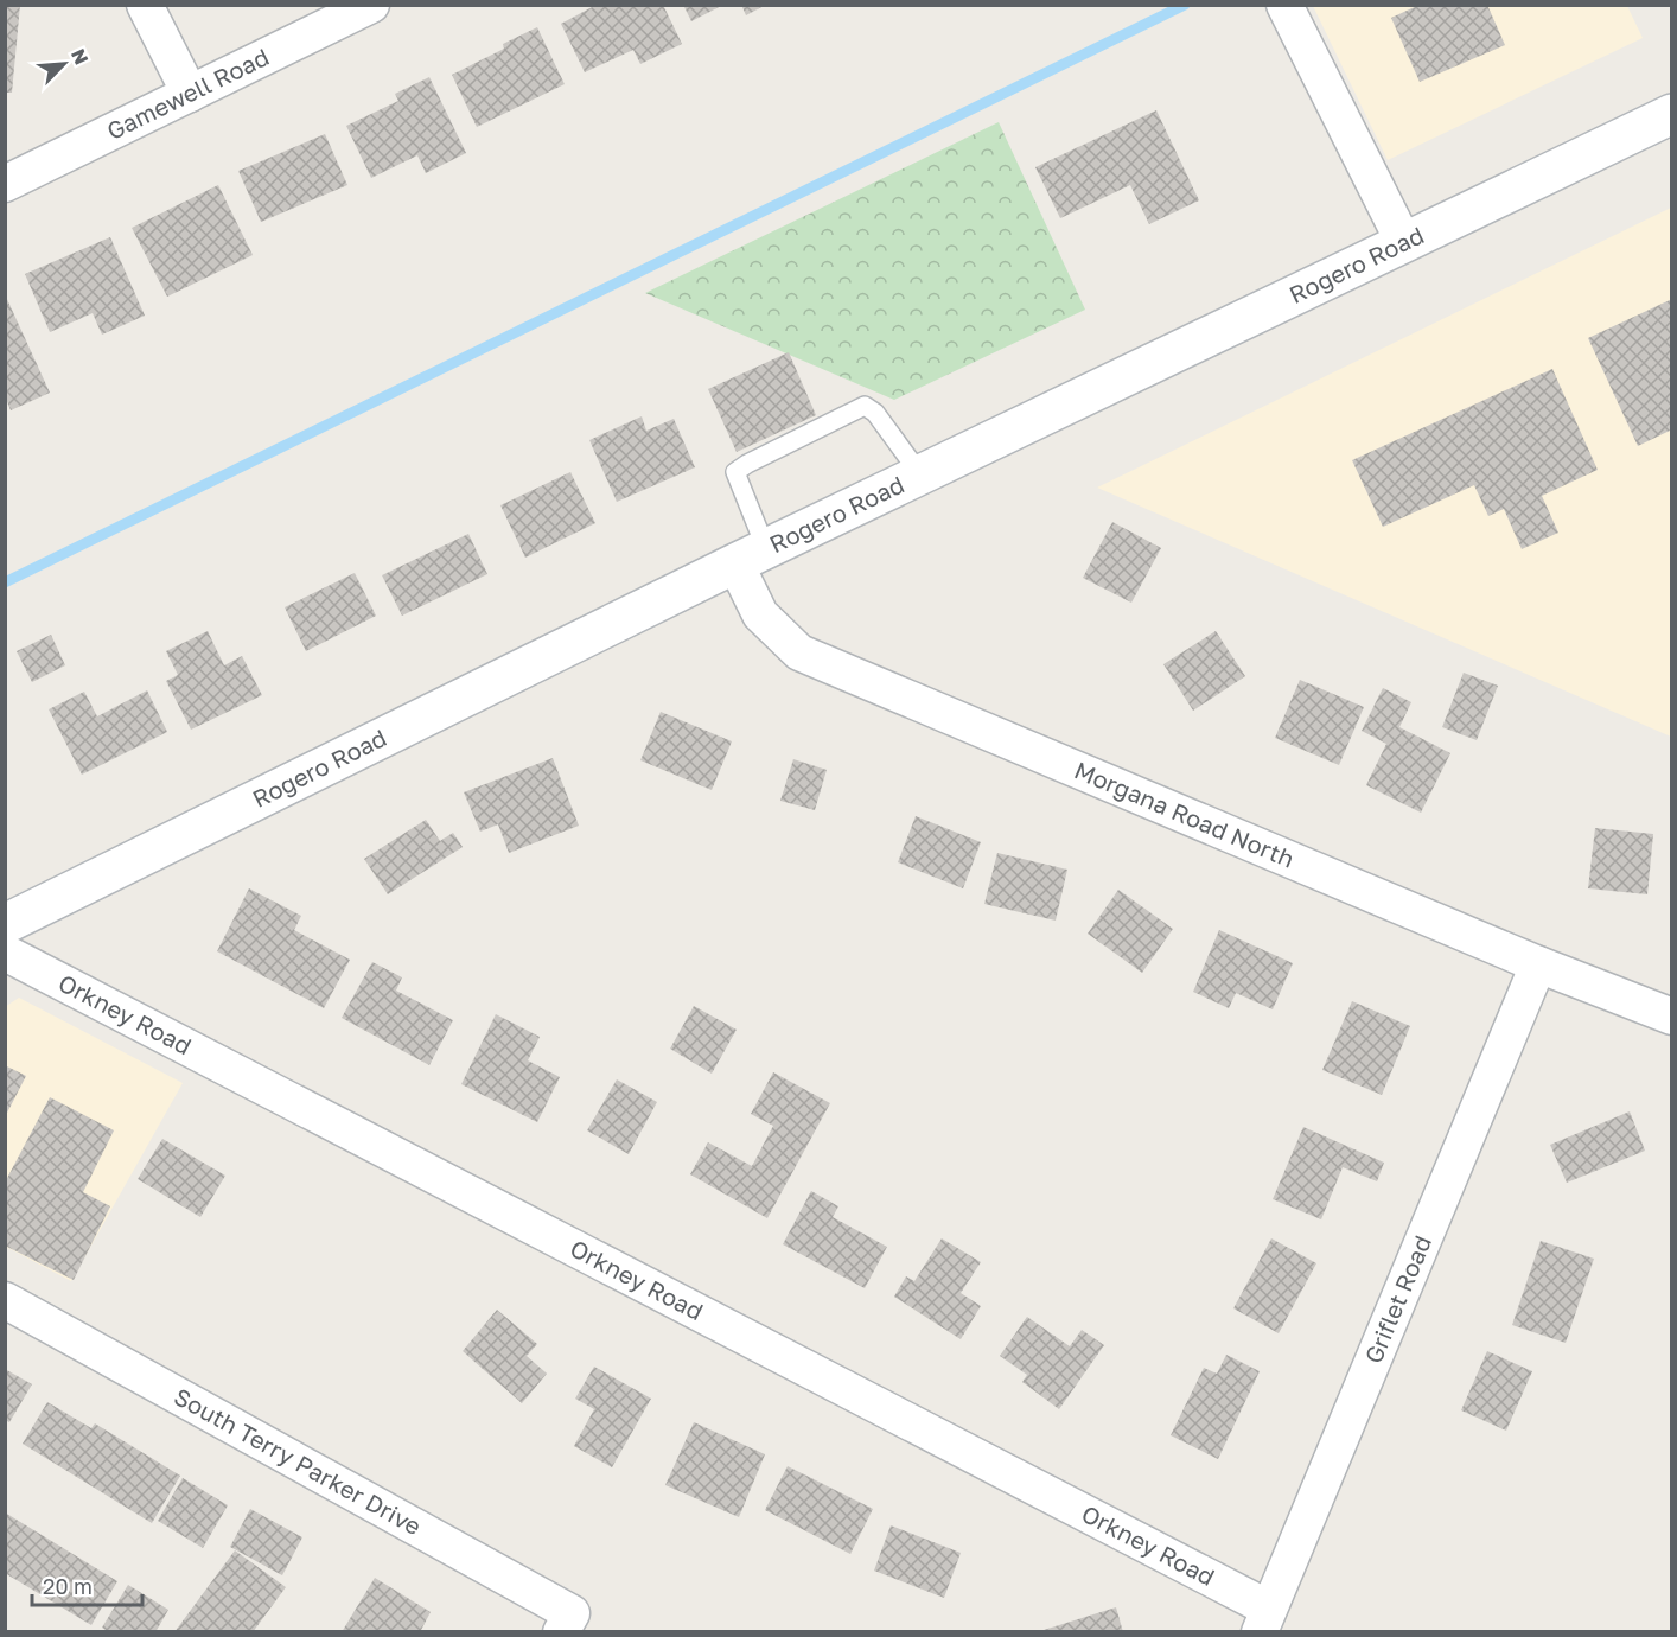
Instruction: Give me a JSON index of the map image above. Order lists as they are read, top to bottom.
{
  "streets": {
    "main road": ["Rogero Road"],
    "street": [
      "Gamewell Road",
      "Morgana Road North",
      "Orkney Road",
      "Griflet Road",
      "South Terry Parker Drive"
    ]
  },
  "crossings": [
    ["Rogero Road", "Morgana Road North"],
    ["Morgana Road North", "Griflet Road"],
    ["Orkney Road", "Griflet Road"]
  ],
  "scale_bar": "20 m",
  "north": "top right"
}
